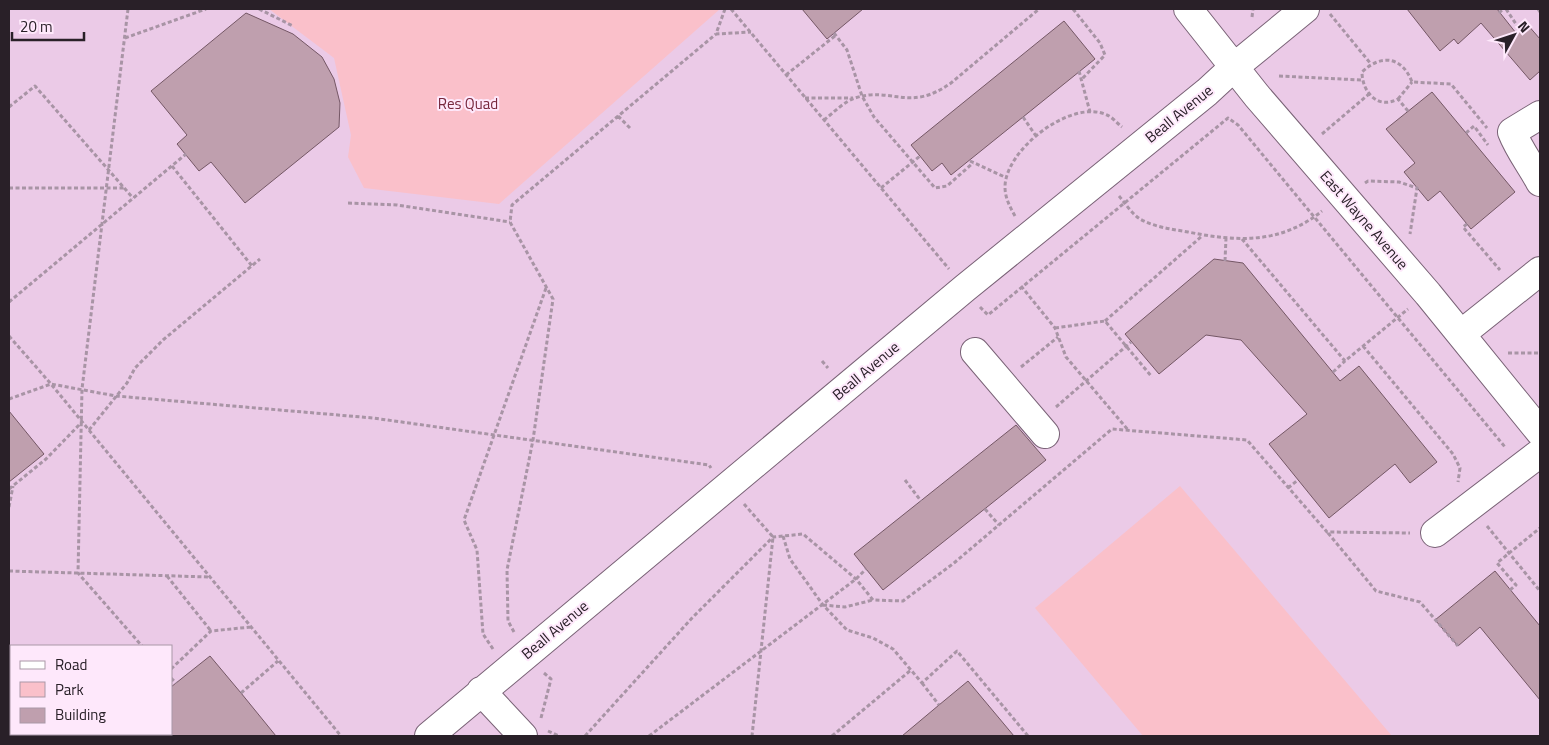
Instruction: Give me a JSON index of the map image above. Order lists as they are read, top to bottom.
{
  "streets": {
    "street": ["Beall Avenue", "East Wayne Avenue"]
  },
  "crossings": [
    ["Beall Avenue", "East Wayne Avenue"]
  ],
  "parks": ["Res Quad"],
  "legend": ["Road", "Park", "Building"],
  "scale_bar": "20 m",
  "north": "top right"
}
